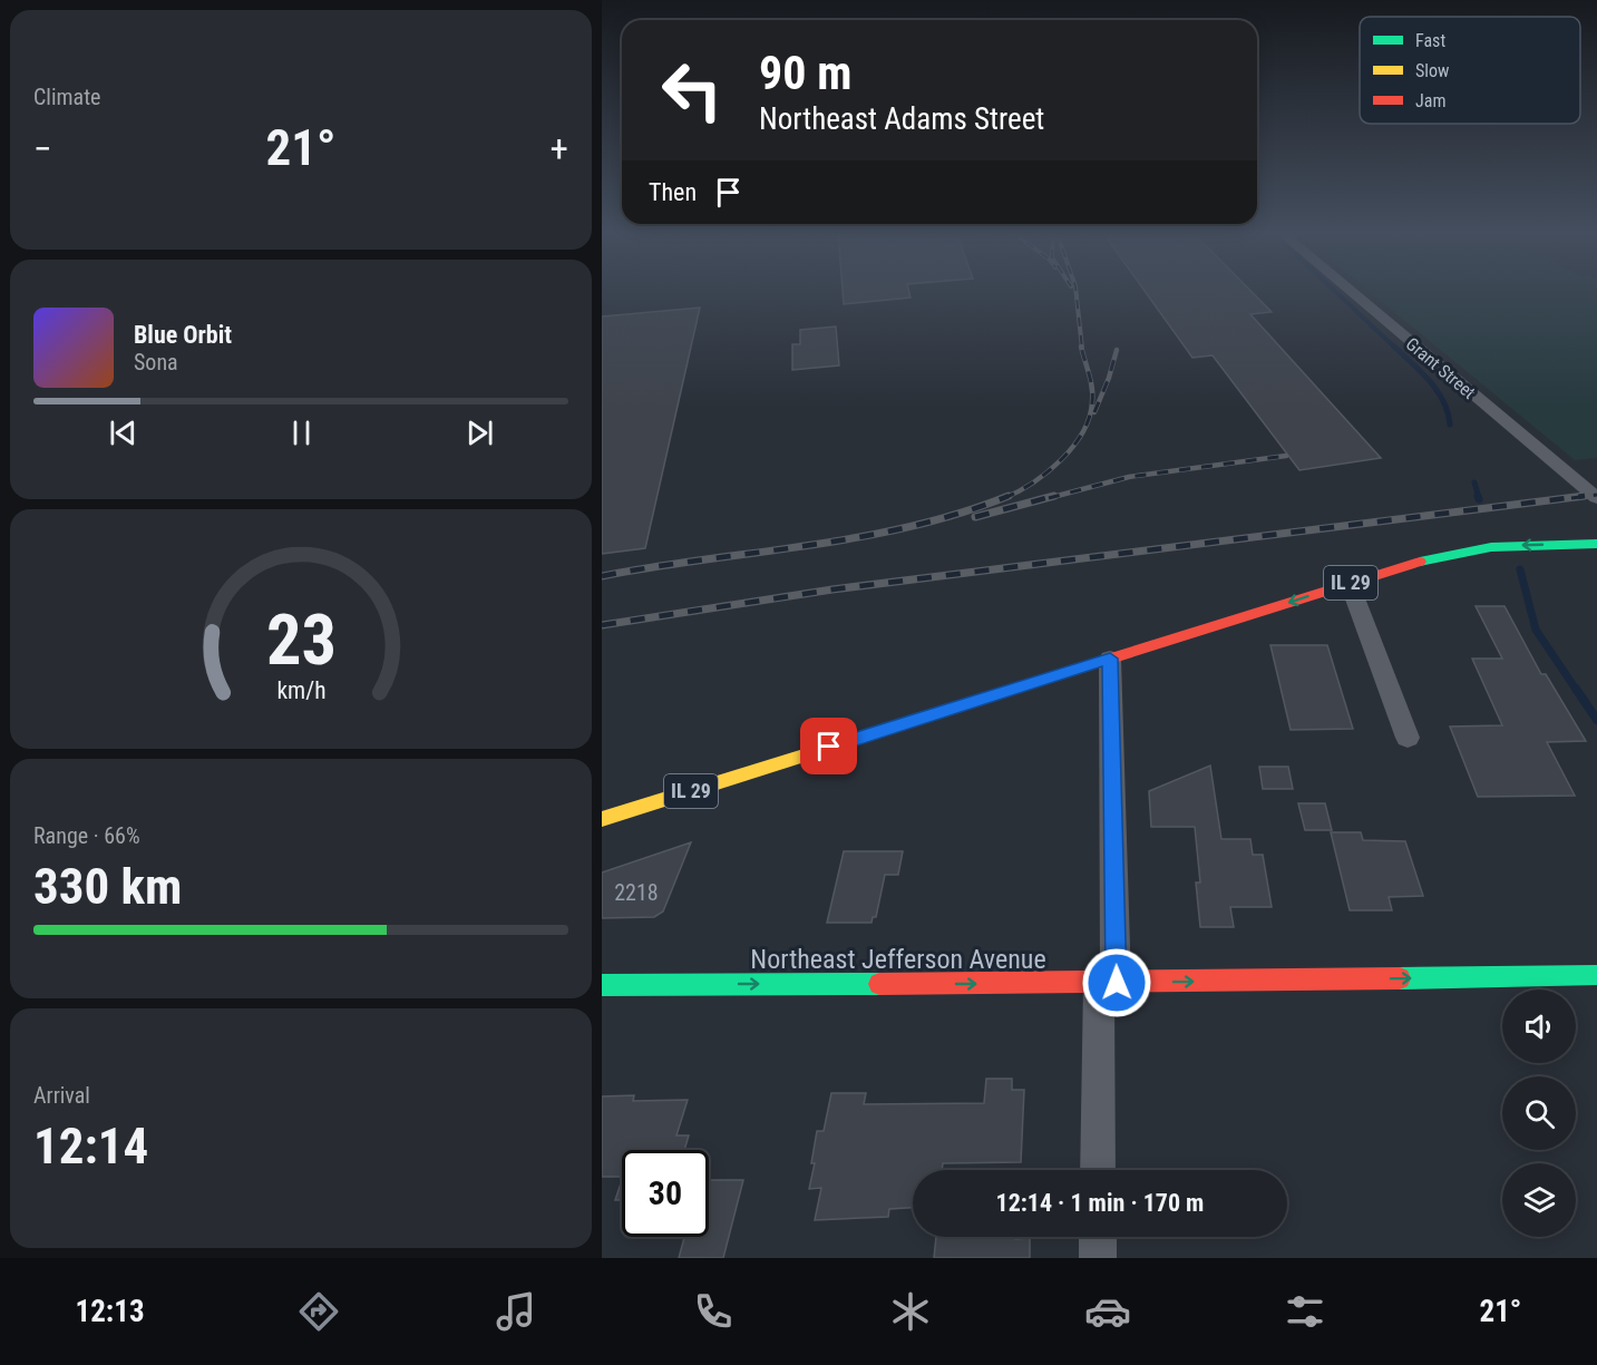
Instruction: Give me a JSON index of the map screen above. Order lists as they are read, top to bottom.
{
  "streets": {
    "main road": ["IL 29", "Northeast Jefferson Avenue"],
    "street": ["Grant Street"]
  },
  "one_way": ["Northeast Jefferson Avenue"],
  "house_numbers": ["2218"],
  "legend": ["Fast", "Slow", "Jam"],
  "page": {
    "tile": [
      "Climate",
      ["Range · 66%", "330 km"],
      ["Arrival", "12:14"]
    ],
    "turn": ["90 m", "Northeast Adams Street"],
    "heat": ["−", "21°", "+"],
    "then": "Then",
    "song": ["Blue Orbit", "Sona"],
    "limit": "30",
    "trip": "12:14 · 1 min · 170 m",
    "tabs": ["12:13", "21°"],
    "gauge": ["23", "km/h"]
  }
}
